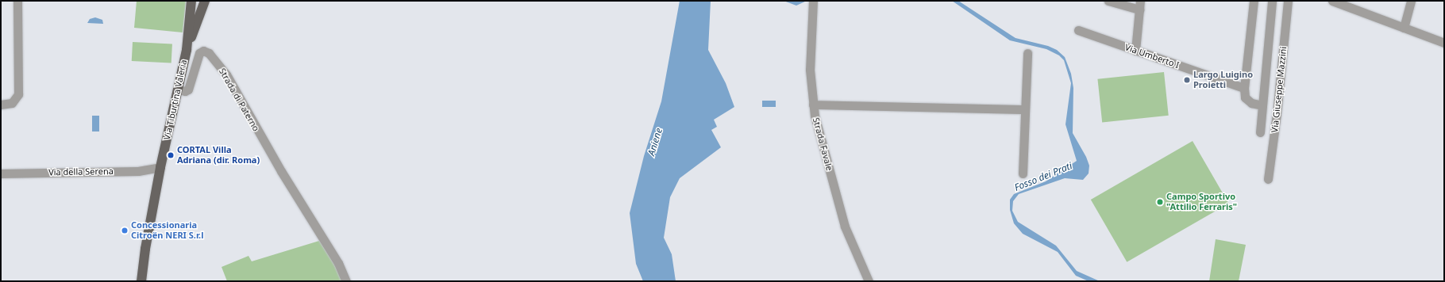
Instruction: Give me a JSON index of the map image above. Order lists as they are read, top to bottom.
{
  "streets": {
    "main road": ["Via Tiburtina Valeria"],
    "street": [
      "Via Umberto I",
      "Via Giuseppe Mazzini",
      "Strada di Paterno",
      "Strada Favale",
      "Via della Serena"
    ]
  },
  "crossings": [
    ["Via Tiburtina Valeria", "Strada di Paterno"],
    ["Via Tiburtina Valeria", "Via della Serena"]
  ],
  "water": ["Aniene", "Fosso dei Prati"],
  "places": [
    "Largo Luigino Proietti",
    "CORTAL Villa Adriana (dir. Roma)",
    "Campo Sportivo \"Attilio Ferraris\"",
    "Concessionaria Citroën NERI S.r.l"
  ]
}
